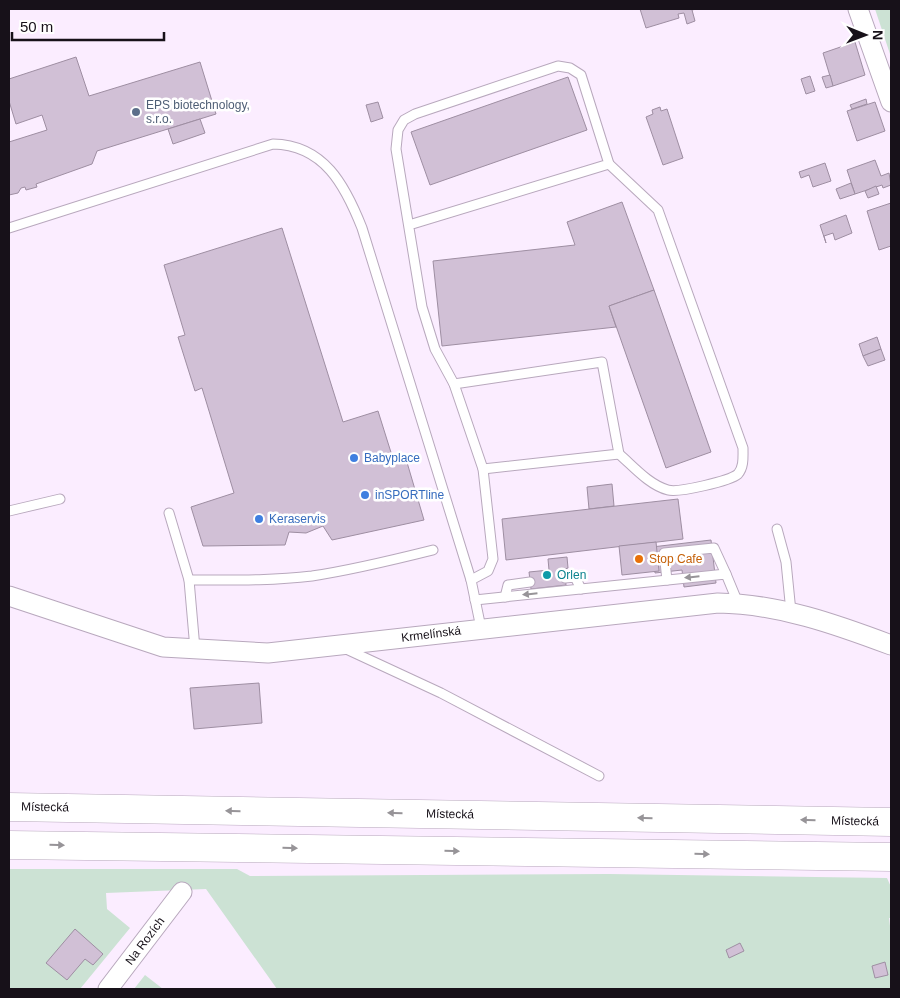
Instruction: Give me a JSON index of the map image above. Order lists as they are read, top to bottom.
{
  "streets": {
    "highway": ["Místecká"],
    "street": ["Krmelínská", "Na Rozích"]
  },
  "places": [
    "EPS biotechnology, s.r.o.",
    "Babyplace",
    "inSPORTline",
    "Keraservis",
    "Stop Cafe",
    "Orlen"
  ],
  "scale_bar": "50 m",
  "north": "right"
}
